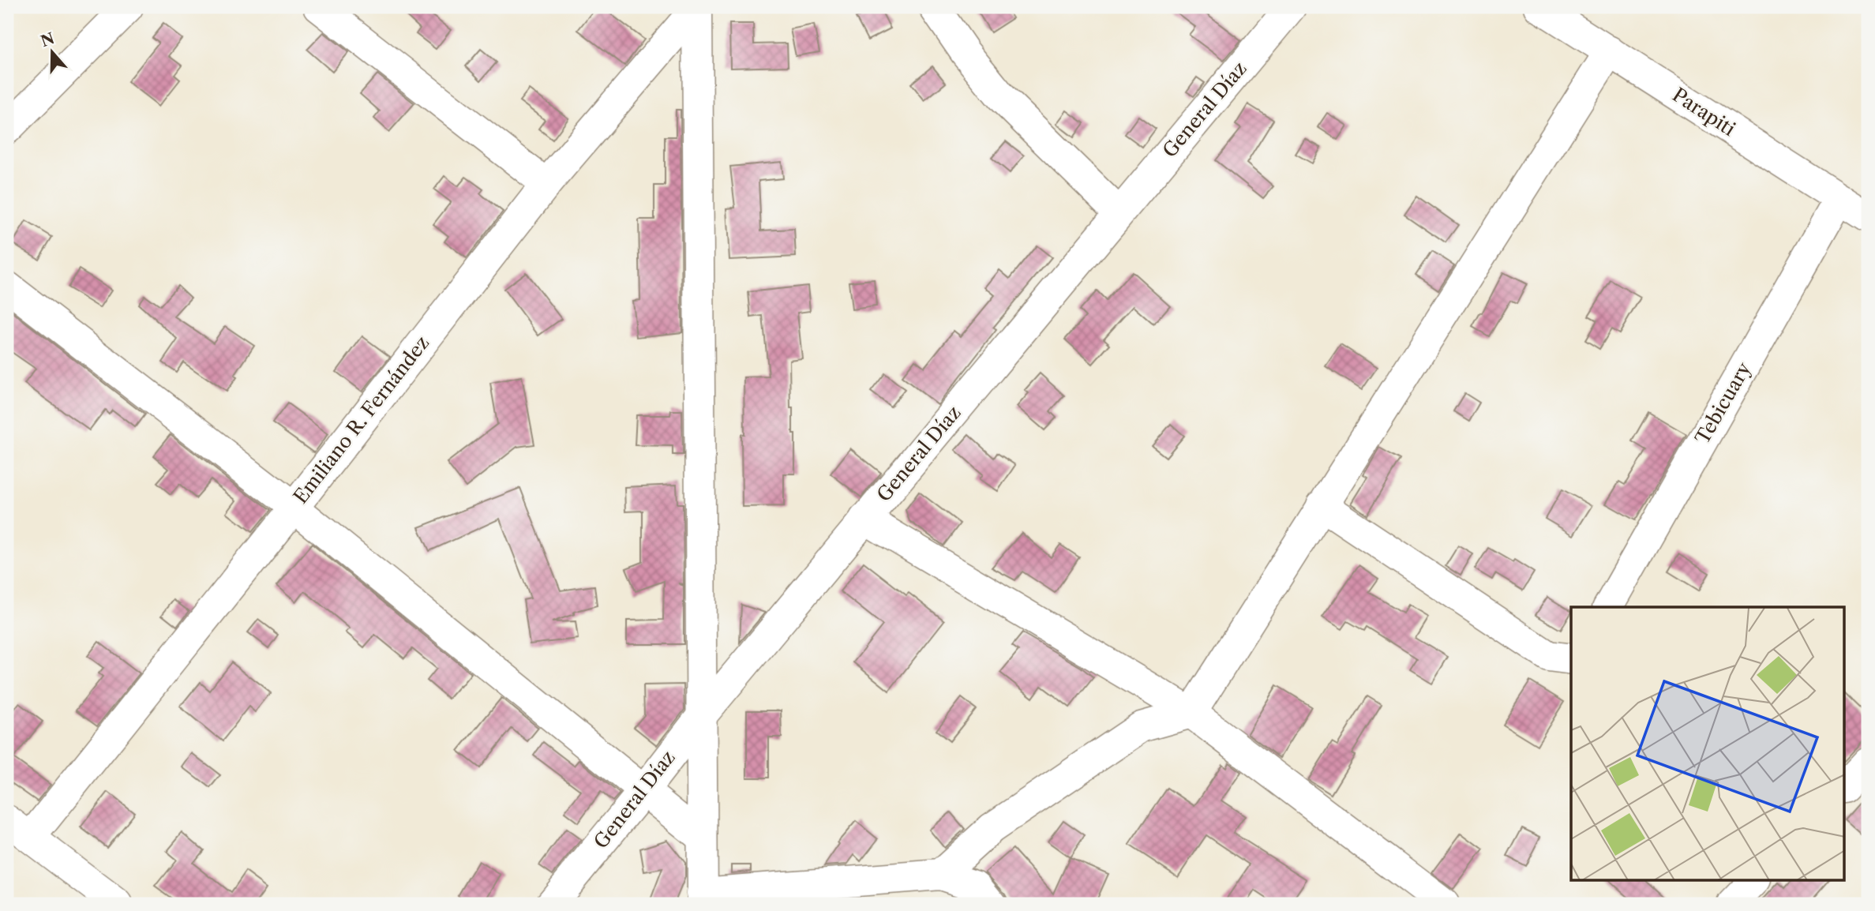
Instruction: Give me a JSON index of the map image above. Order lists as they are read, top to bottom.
{
  "streets": {
    "street": [
      "General Díaz",
      "Parapiti",
      "Tebicuary",
      "Emiliano R. Fernández"
    ]
  },
  "crossings": [
    ["Parapiti", "Tebicuary"]
  ],
  "north": "top"
}
